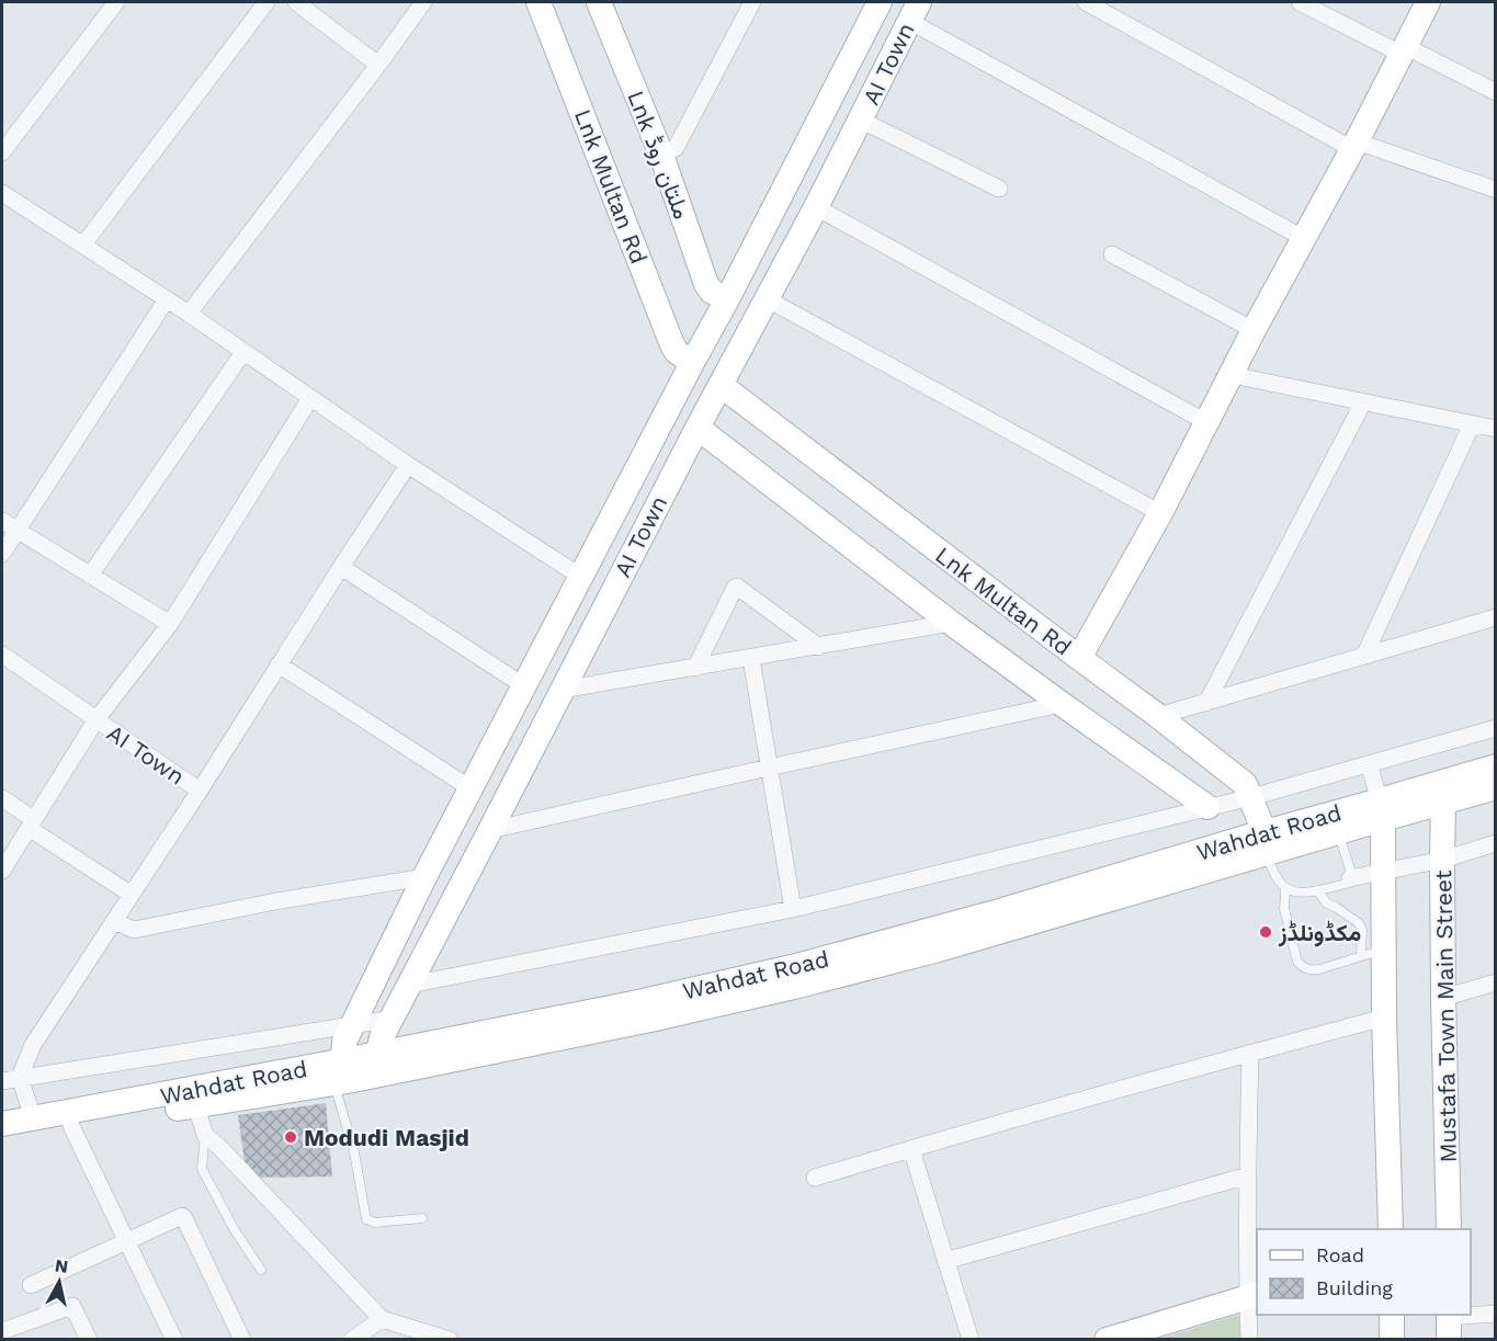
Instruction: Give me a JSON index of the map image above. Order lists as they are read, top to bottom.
{
  "streets": {
    "street": [
      "AI Town",
      "Lnk ملتان روڈ",
      "Lnk Multan Rd",
      "Wahdat Road",
      "Mustafa Town Main Street"
    ]
  },
  "crossings": [
    ["AI Town", "Lnk Multan Rd"],
    ["AI Town", "Wahdat Road"],
    ["Lnk Multan Rd", "Wahdat Road"],
    ["Wahdat Road", "Mustafa Town Main Street"]
  ],
  "places": ["مکڈونلڈز", "Modudi Masjid"],
  "legend": ["Road", "Building"],
  "north": "top"
}
